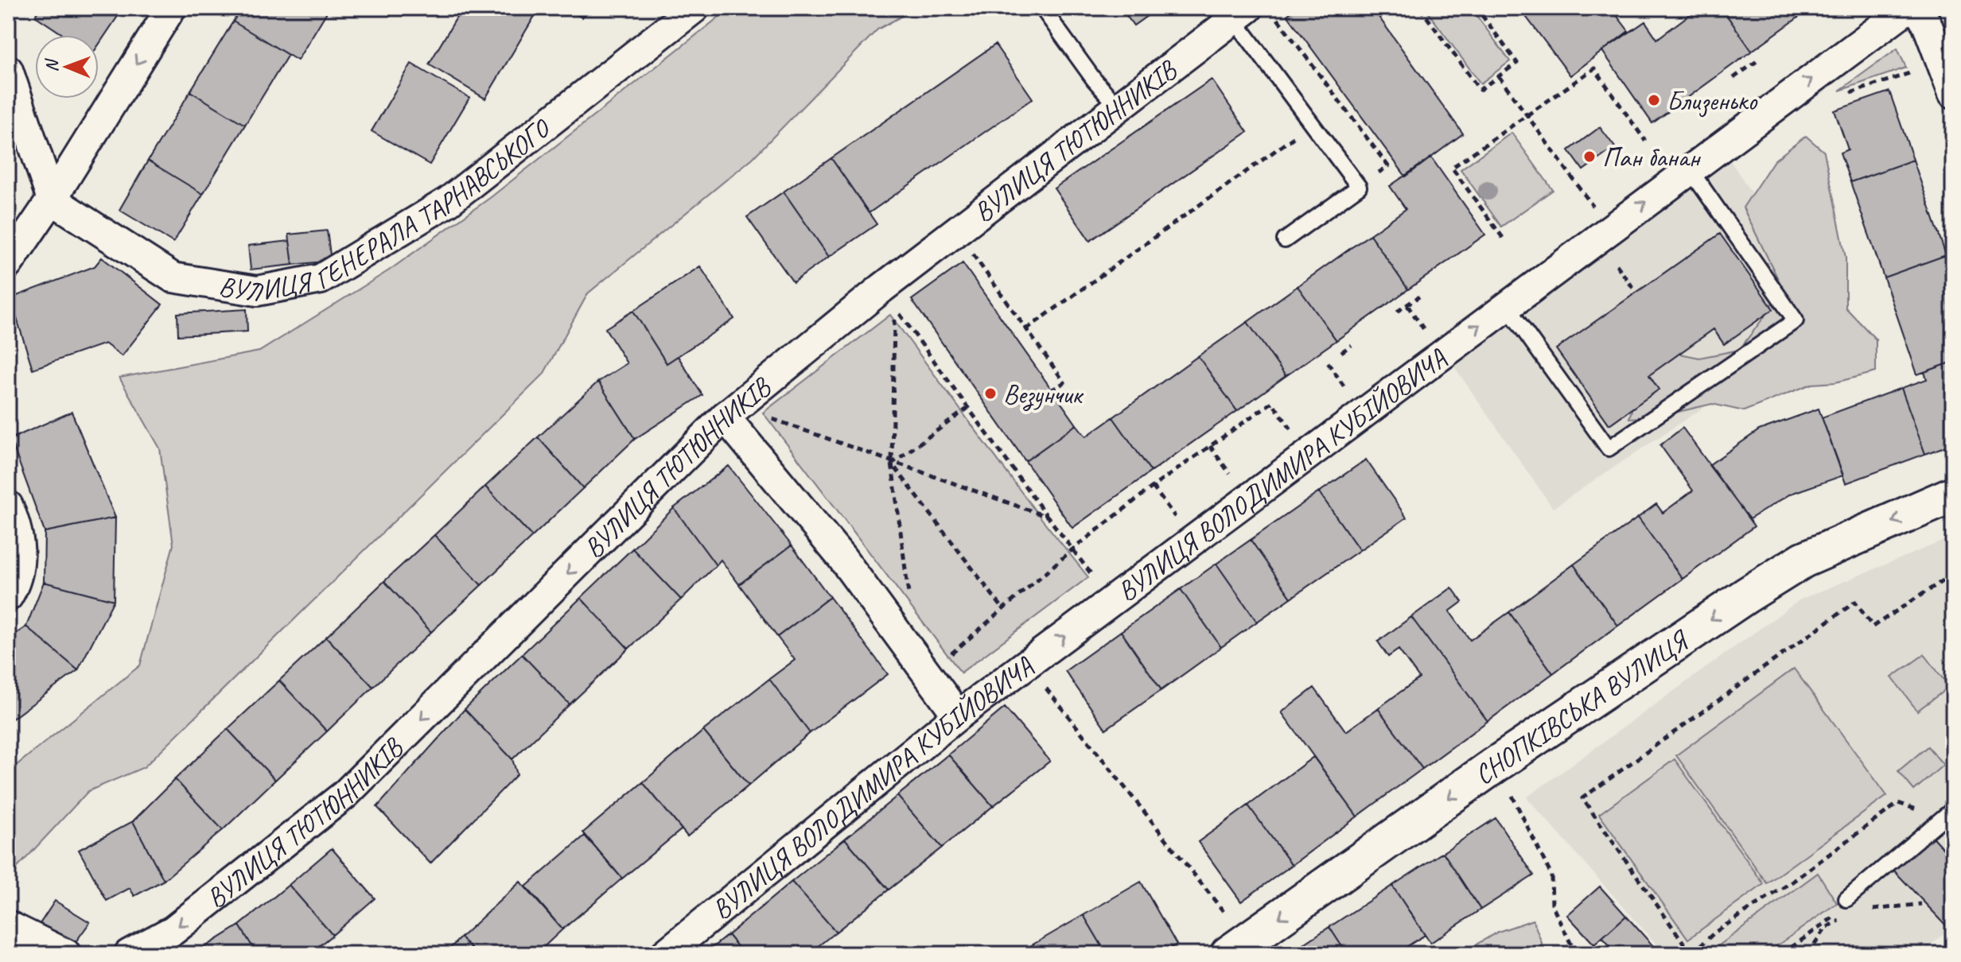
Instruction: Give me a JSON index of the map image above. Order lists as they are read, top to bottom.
{
  "streets": {
    "main road": ["СНОПКІВСЬКА ВУЛИЦЯ"],
    "street": ["ВУЛИЦЯ ТЮТЮННИКІВ", "ВУЛИЦЯ ГЕНЕРАЛА ТАРНАВСЬКОГО", "ВУЛИЦЯ ВОЛОДИМИРА КУБІЙОВИЧА"]
  },
  "one_way": ["ВУЛИЦЯ ТЮТЮННИКІВ", "ВУЛИЦЯ ВОЛОДИМИРА КУБІЙОВИЧА", "СНОПКІВСЬКА ВУЛИЦЯ"],
  "places": ["Близенько", "Пан банан", "Везунчик"],
  "north": "left"
}
